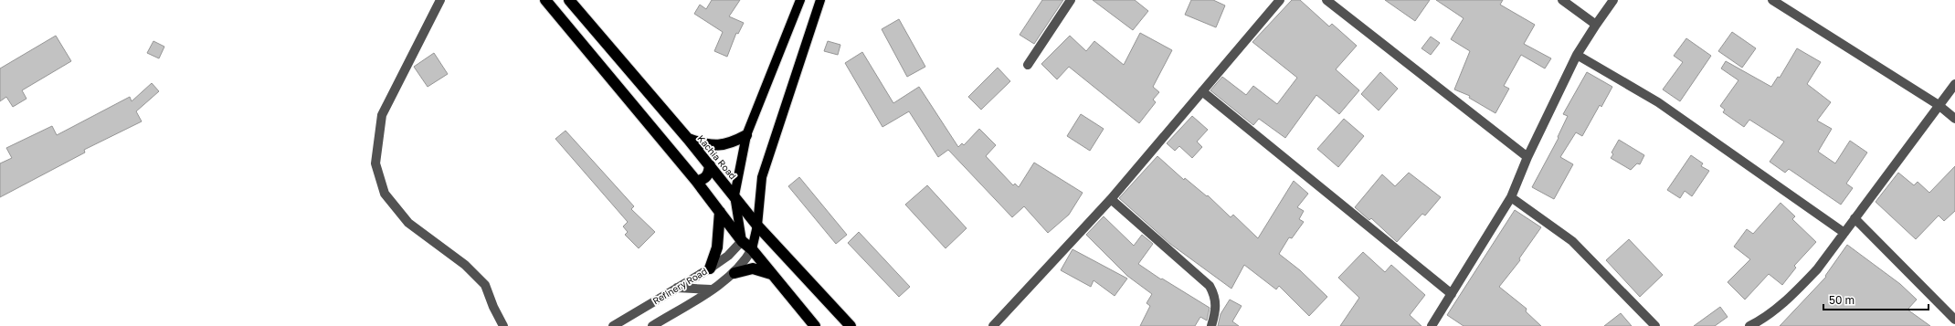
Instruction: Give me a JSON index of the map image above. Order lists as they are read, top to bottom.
{
  "streets": {
    "highway": ["Kachia Road"],
    "street": ["Refinery Road"]
  },
  "scale_bar": "50 m"
}
